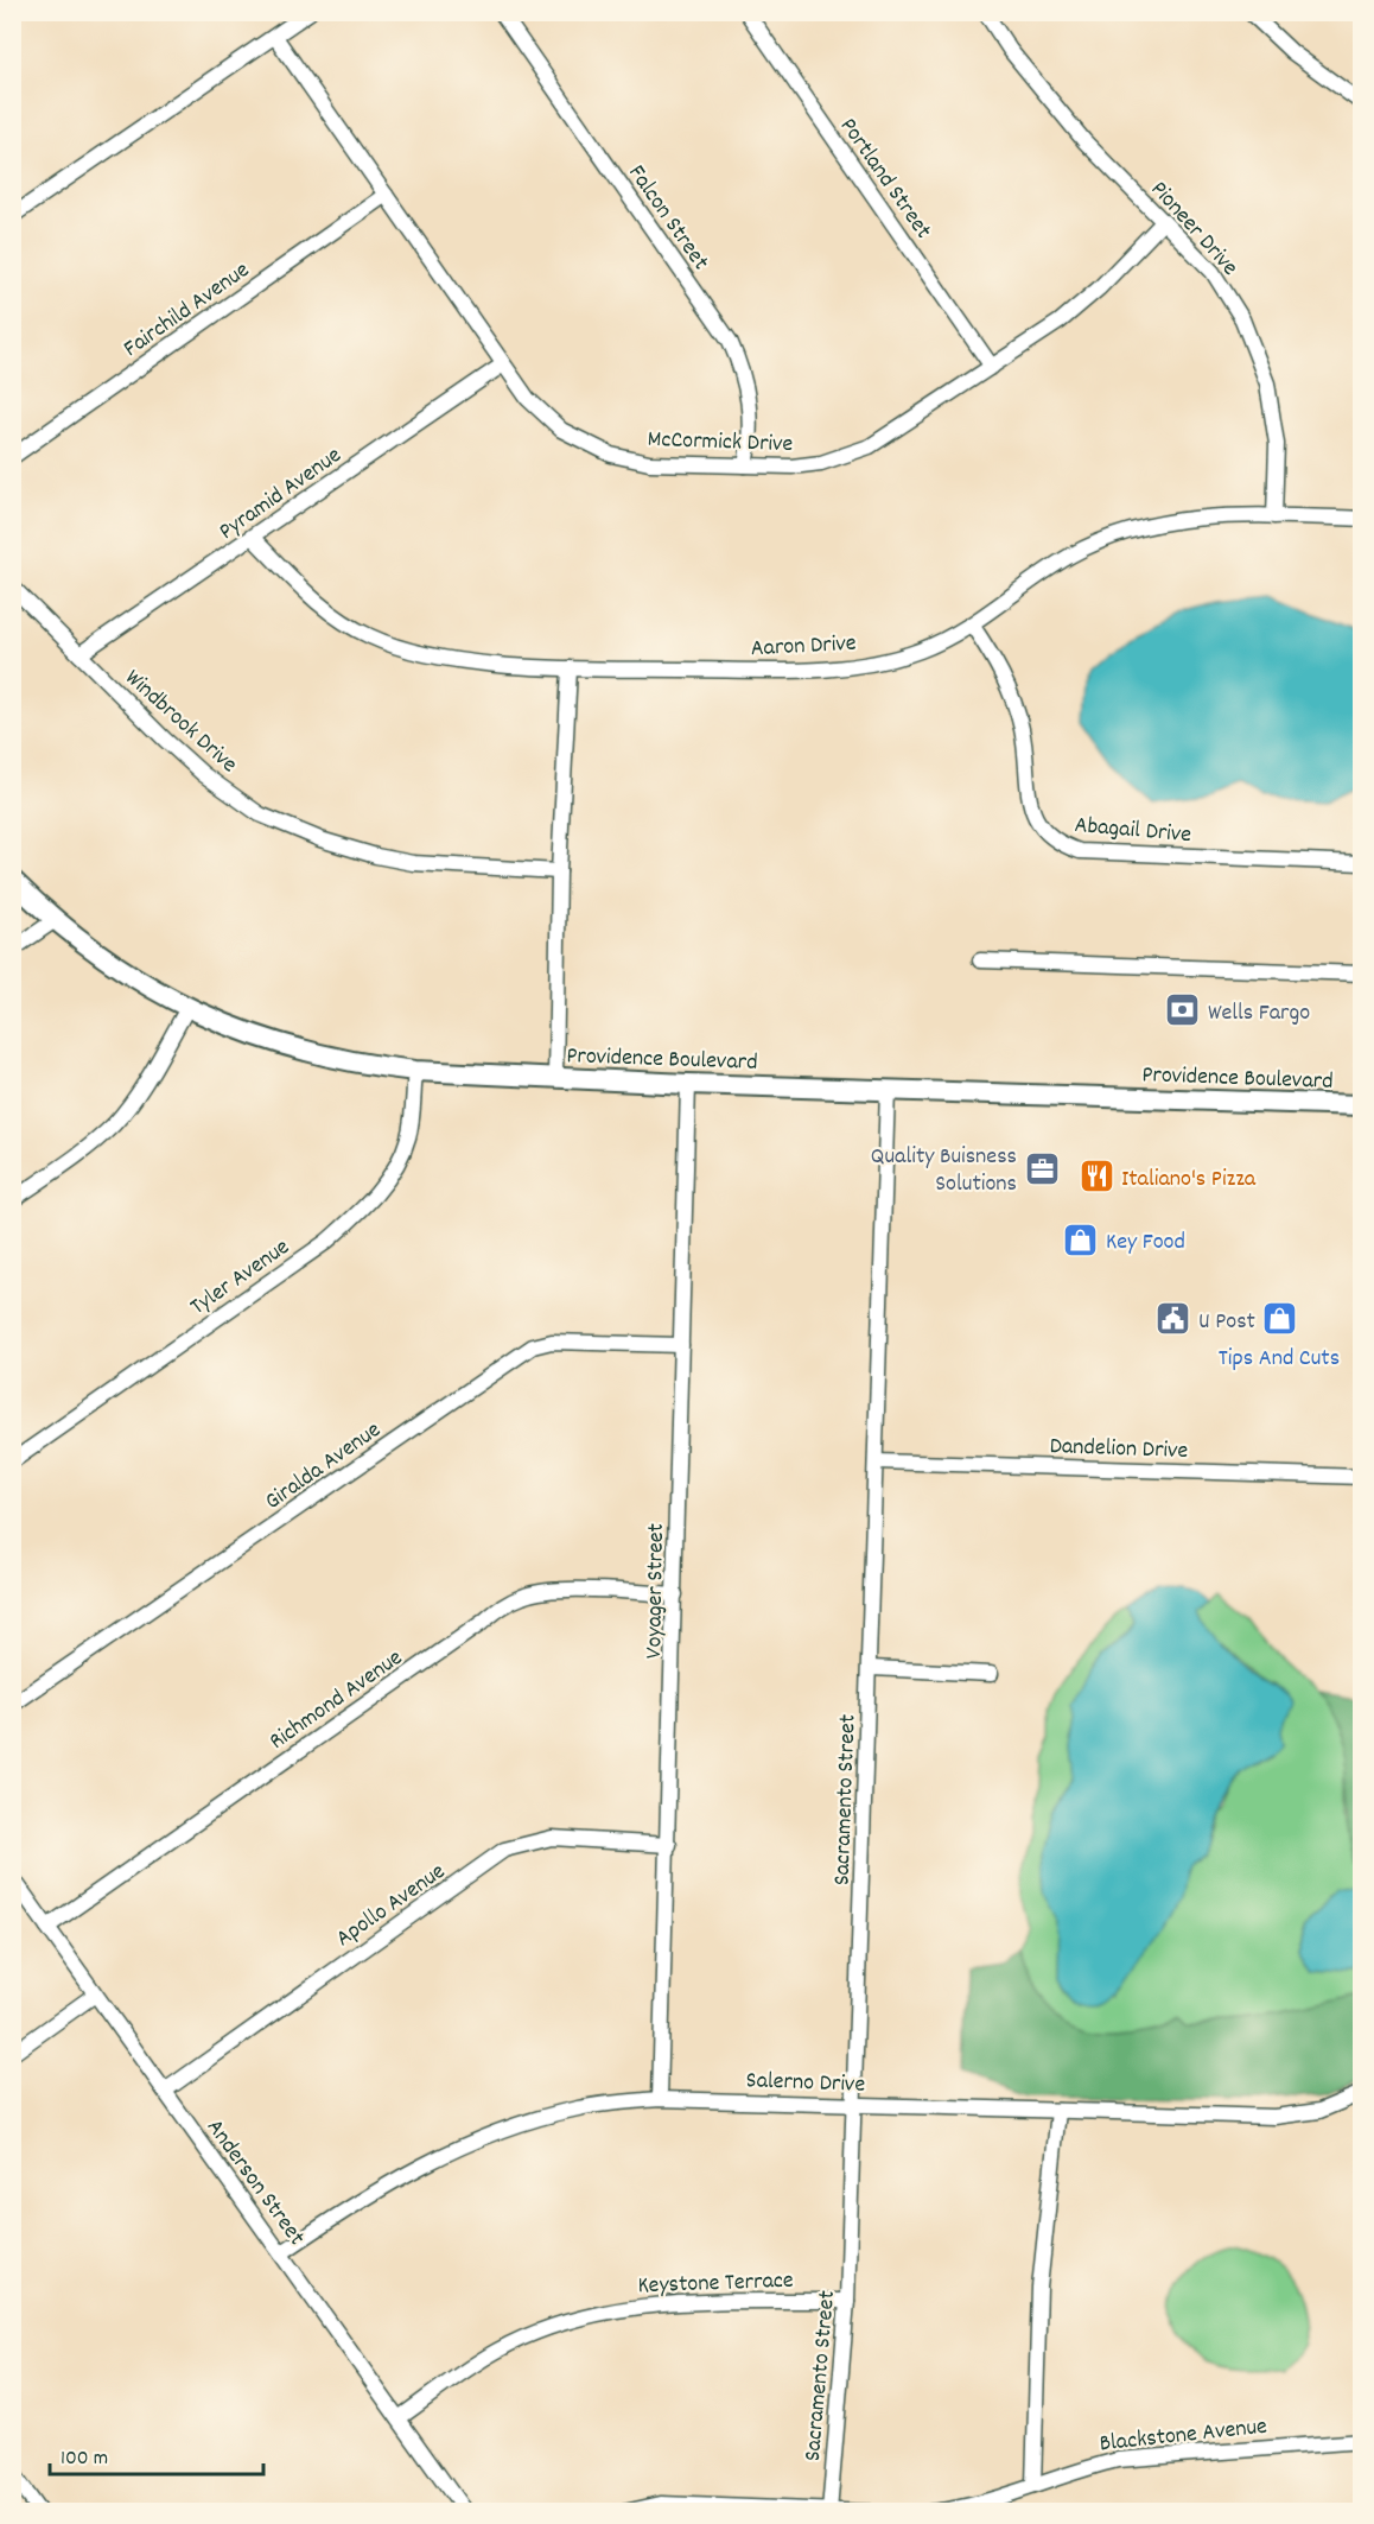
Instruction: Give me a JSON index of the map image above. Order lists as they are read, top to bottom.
{
  "streets": {
    "main road": ["Providence Boulevard"],
    "street": [
      "Portland Street",
      "Falcon Street",
      "Pioneer Drive",
      "Fairchild Avenue",
      "McCormick Drive",
      "Pyramid Avenue",
      "Aaron Drive",
      "Windbrook Drive",
      "Abagail Drive",
      "Tyler Avenue",
      "Dandelion Drive",
      "Giralda Avenue",
      "Voyager Street",
      "Richmond Avenue",
      "Sacramento Street",
      "Apollo Avenue",
      "Salerno Drive",
      "Anderson Street",
      "Keystone Terrace",
      "Blackstone Avenue"
    ]
  },
  "crossings": [
    ["Portland Street", "McCormick Drive"],
    ["Falcon Street", "McCormick Drive"],
    ["Pioneer Drive", "McCormick Drive"],
    ["Pioneer Drive", "Aaron Drive"],
    ["Fairchild Avenue", "McCormick Drive"],
    ["McCormick Drive", "Pyramid Avenue"],
    ["Pyramid Avenue", "Aaron Drive"],
    ["Pyramid Avenue", "Windbrook Drive"],
    ["Aaron Drive", "Abagail Drive"],
    ["Providence Boulevard", "Tyler Avenue"],
    ["Providence Boulevard", "Voyager Street"],
    ["Providence Boulevard", "Sacramento Street"],
    ["Dandelion Drive", "Sacramento Street"],
    ["Giralda Avenue", "Voyager Street"],
    ["Voyager Street", "Richmond Avenue"],
    ["Voyager Street", "Apollo Avenue"],
    ["Voyager Street", "Salerno Drive"],
    ["Richmond Avenue", "Anderson Street"],
    ["Sacramento Street", "Salerno Drive"],
    ["Sacramento Street", "Keystone Terrace"],
    ["Apollo Avenue", "Anderson Street"],
    ["Salerno Drive", "Anderson Street"],
    ["Anderson Street", "Keystone Terrace"]
  ],
  "places": {
    "bank": ["Wells Fargo"],
    "office": ["Quality Buisness Solutions"],
    "restaurant": ["Italiano's Pizza"],
    "shop": ["Key Food", "Tips And Cuts"],
    "public building": ["U Post"]
  },
  "scale_bar": "100 m"
}
